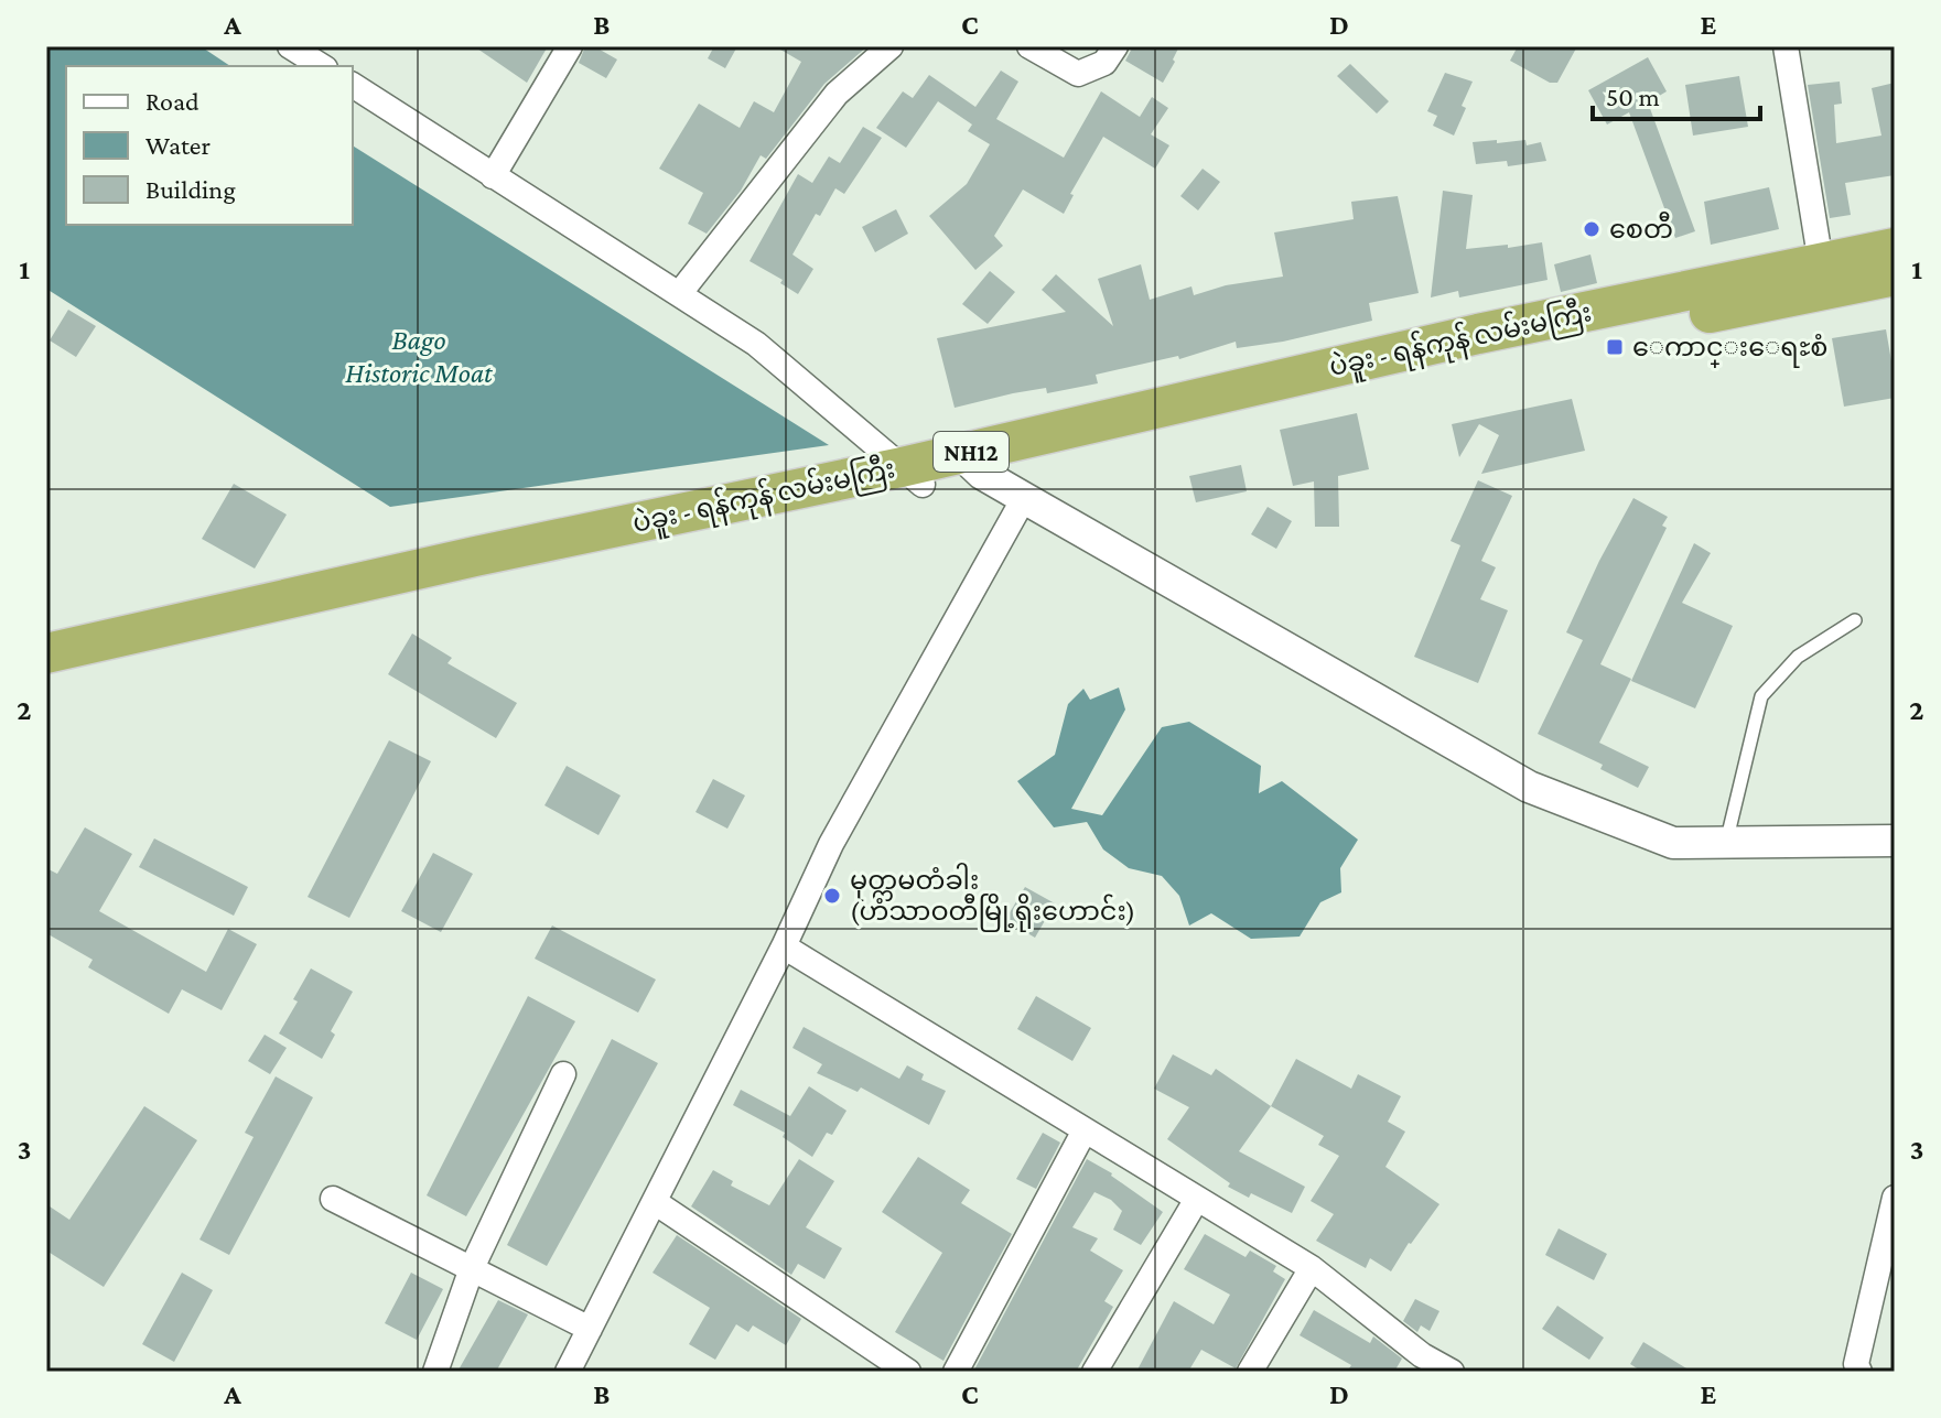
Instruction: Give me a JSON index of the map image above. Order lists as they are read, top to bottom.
{
  "streets": {
    "highway": ["ပဲခူး - ရန်ကုန် လမ်းမကြီး", "NH12"]
  },
  "water": ["Bago Historic Moat"],
  "places": {
    "other": ["စေတီ", "မုတ္တမတံခါး (ဟံသာဝတီမြို့ရိုးဟောင်း)"],
    "transit": ["ေကာင္းေရႊစံ"]
  },
  "legend": ["Road", "Water", "Building"],
  "scale_bar": "50 m",
  "grid": {
    "columns": [
      "A",
      "B",
      "C",
      "D",
      "E"
    ],
    "rows": ["1", "2", "3"]
  }
}
